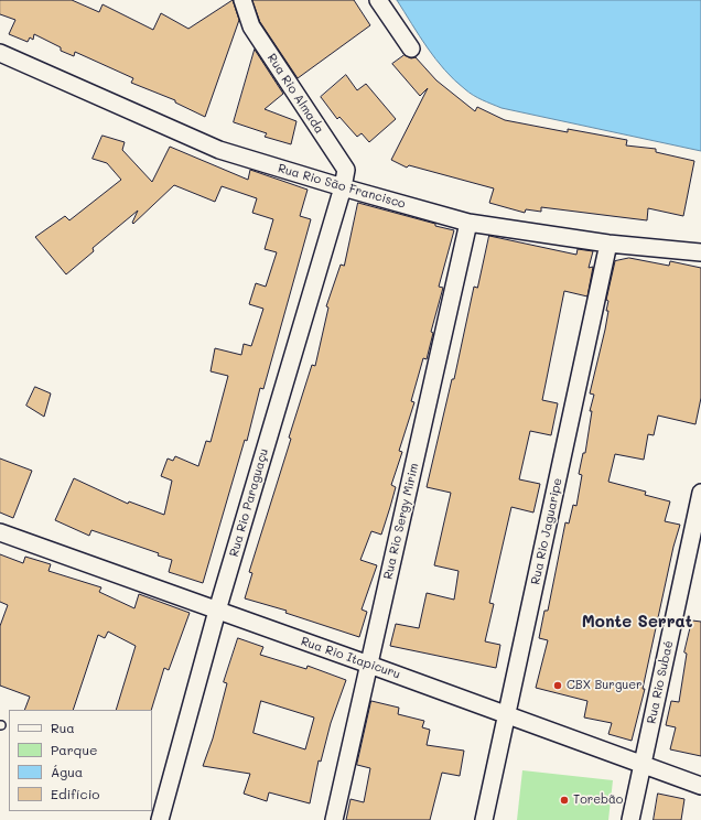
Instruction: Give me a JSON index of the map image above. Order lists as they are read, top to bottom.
{
  "streets": {
    "street": [
      "Rua Rio Almada",
      "Rua Rio São Francisco",
      "Rua Rio Paraguaçu",
      "Rua Rio Sergy Mirim",
      "Rua Rio Jaguaripe",
      "Rua Rio Itapicuru",
      "Rua Rio Subaé"
    ]
  },
  "crossings": [
    ["Rua Rio Almada", "Rua Rio São Francisco"],
    ["Rua Rio Almada", "Rua Rio Paraguaçu"],
    ["Rua Rio São Francisco", "Rua Rio Paraguaçu"],
    ["Rua Rio São Francisco", "Rua Rio Sergy Mirim"],
    ["Rua Rio São Francisco", "Rua Rio Jaguaripe"],
    ["Rua Rio Paraguaçu", "Rua Rio Itapicuru"],
    ["Rua Rio Sergy Mirim", "Rua Rio Itapicuru"],
    ["Rua Rio Jaguaripe", "Rua Rio Itapicuru"],
    ["Rua Rio Itapicuru", "Rua Rio Subaé"]
  ],
  "districts": ["Monte Serrat"],
  "places": ["CBX Burguer", "Torebão"],
  "legend": [
    "Rua",
    "Parque",
    "Água",
    "Edifício"
  ]
}
